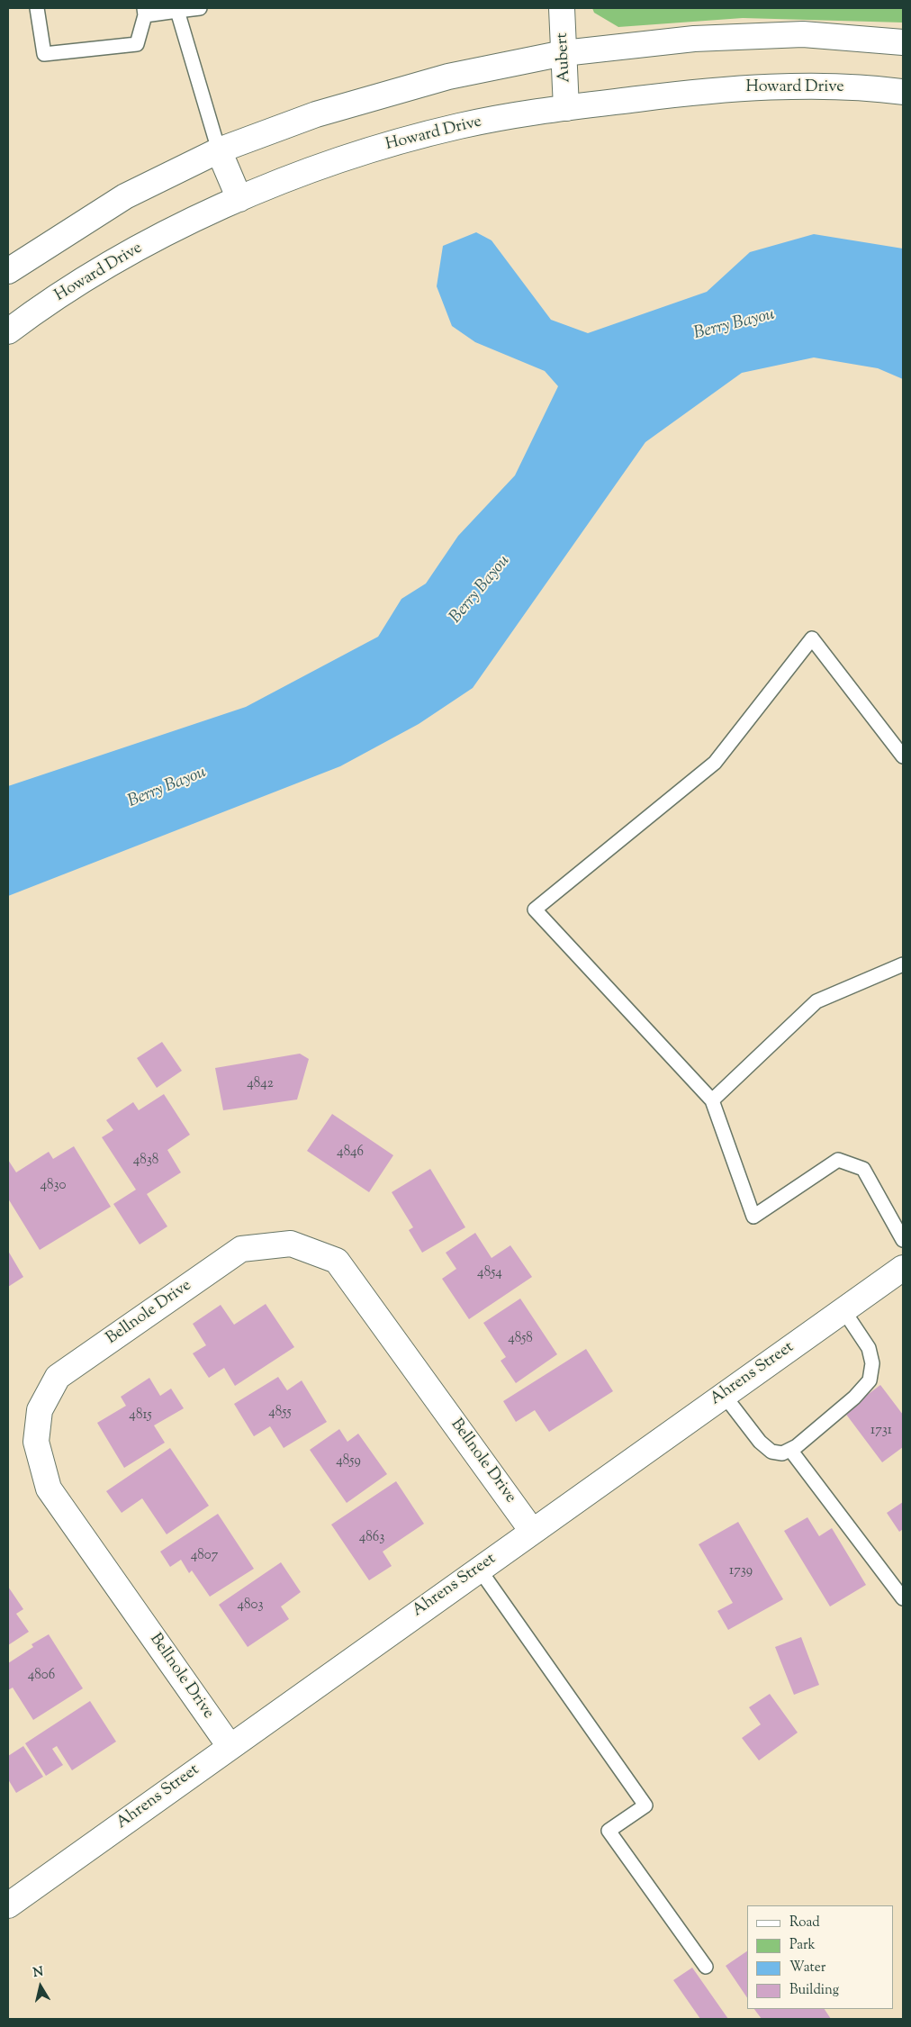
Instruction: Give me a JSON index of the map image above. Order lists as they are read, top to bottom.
{
  "streets": {
    "street": [
      "Aubert",
      "Howard Drive",
      "Bellnole Drive",
      "Ahrens Street"
    ]
  },
  "crossings": [
    ["Aubert", "Howard Drive"],
    ["Bellnole Drive", "Ahrens Street"]
  ],
  "water": ["Berry Bayou"],
  "house_numbers": [
    "4842",
    "4846",
    "4838",
    "4830",
    "4854",
    "4858",
    "4855",
    "4815",
    "1731",
    "4859",
    "4863",
    "4807",
    "1739",
    "4803",
    "4806"
  ],
  "legend": [
    "Road",
    "Park",
    "Water",
    "Building"
  ],
  "north": "top"
}
